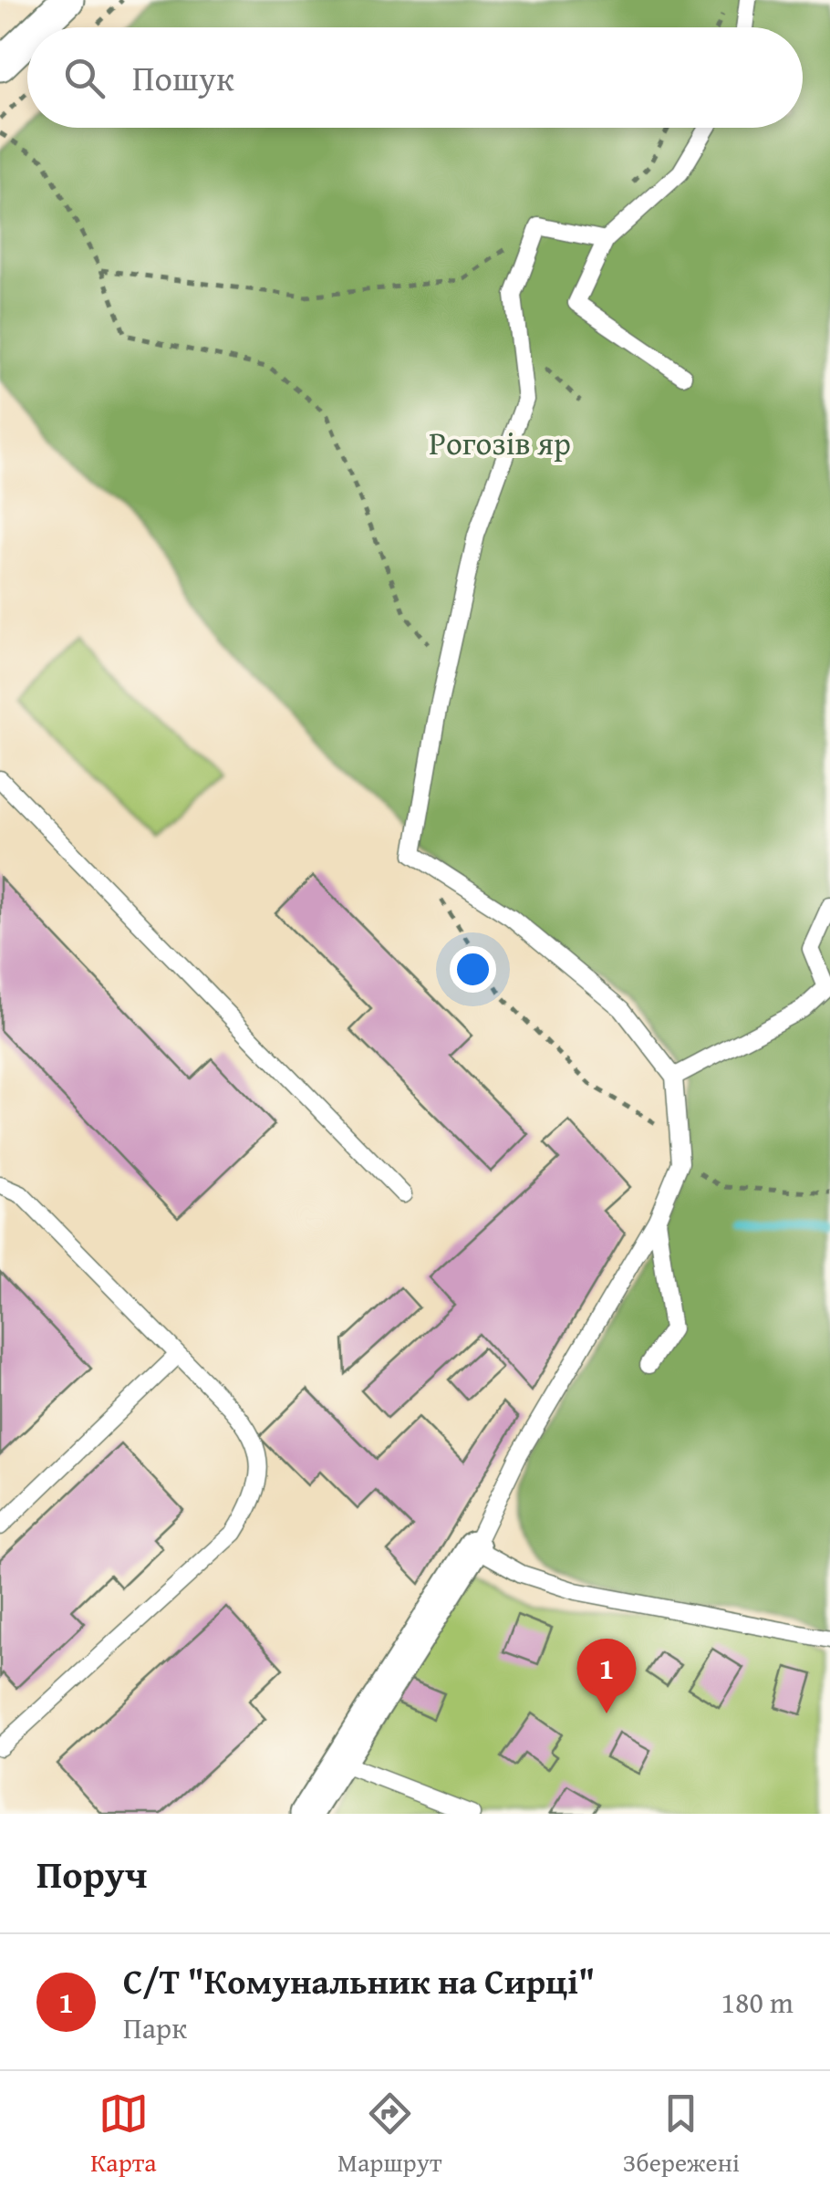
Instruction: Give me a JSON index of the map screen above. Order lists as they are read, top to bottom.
{
  "parks": ["Рогозів яр"],
  "page": {
    "search": "Пошук",
    "pins": "1",
    "heading": "Поруч",
    "list": [
      {
        "mark": "1",
        "name": "С/Т \"Комунальник на Сирці\"",
        "note": "Парк",
        "value": "180 m"
      }
    ],
    "nav": ["Карта", "Маршрут", "Збережені"]
  }
}
